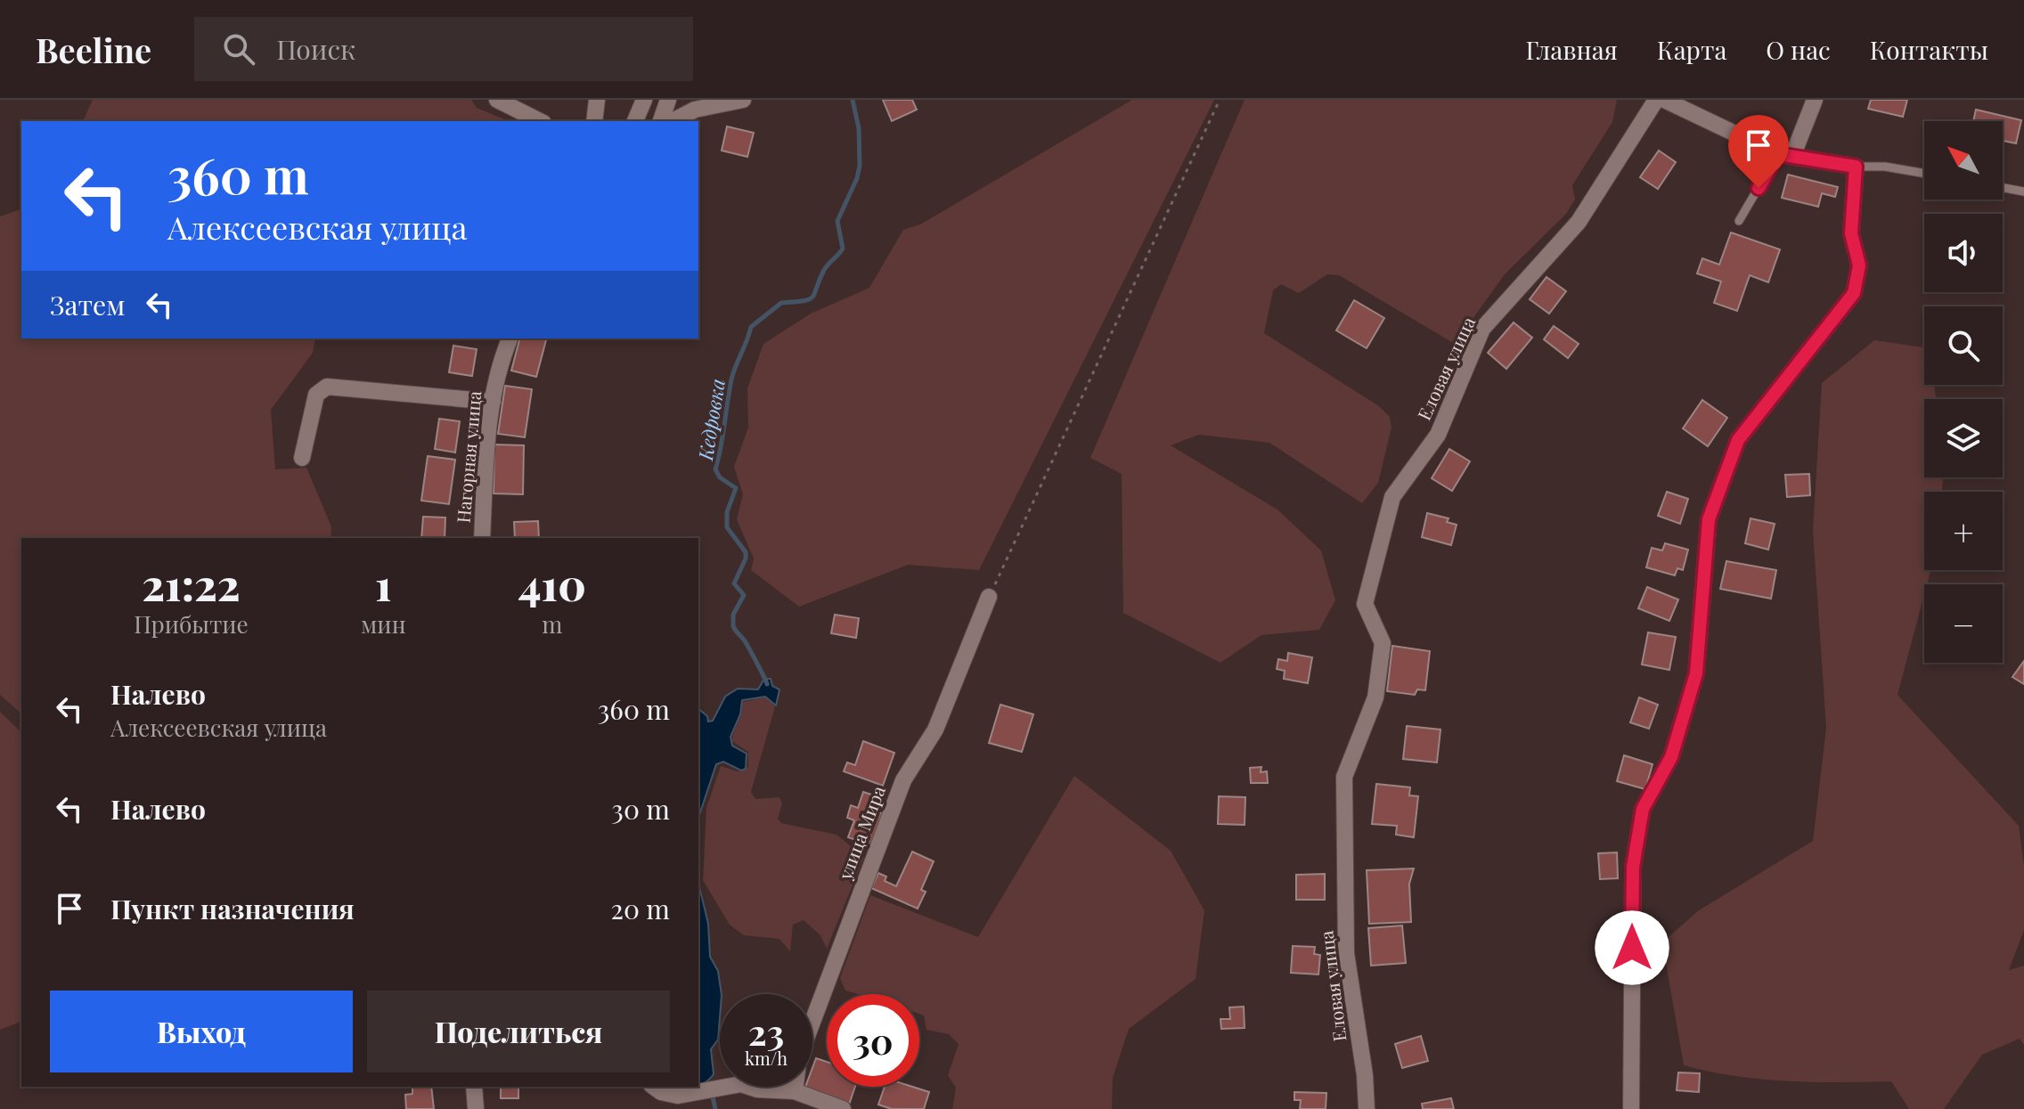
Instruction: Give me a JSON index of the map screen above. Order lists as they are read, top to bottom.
{
  "streets": {
    "street": ["Еловая улица", "Нагорная улица", "улица Мира"]
  },
  "water": ["Кедровка"],
  "north": "top left",
  "page": {
    "header": "Beeline",
    "search": "Поиск",
    "nav": [
      "Главная",
      "Карта",
      "О нас",
      "Контакты"
    ],
    "map_buttons": ["+", "−"],
    "turn": ["360 m", "Алексеевская улица"],
    "then": "Затем",
    "eta": [
      "21:22",
      "Прибытие",
      "1",
      "мин",
      "410",
      "m"
    ],
    "list": [
      {
        "name": "Налево",
        "note": "Алексеевская улица",
        "value": "360 m"
      },
      {
        "name": "Налево",
        "value": "30 m"
      },
      {
        "name": "Пункт назначения",
        "value": "20 m"
      }
    ],
    "buttons": ["Выход", "Поделиться"],
    "speed": "23 km/h",
    "limit": "30"
  }
}
